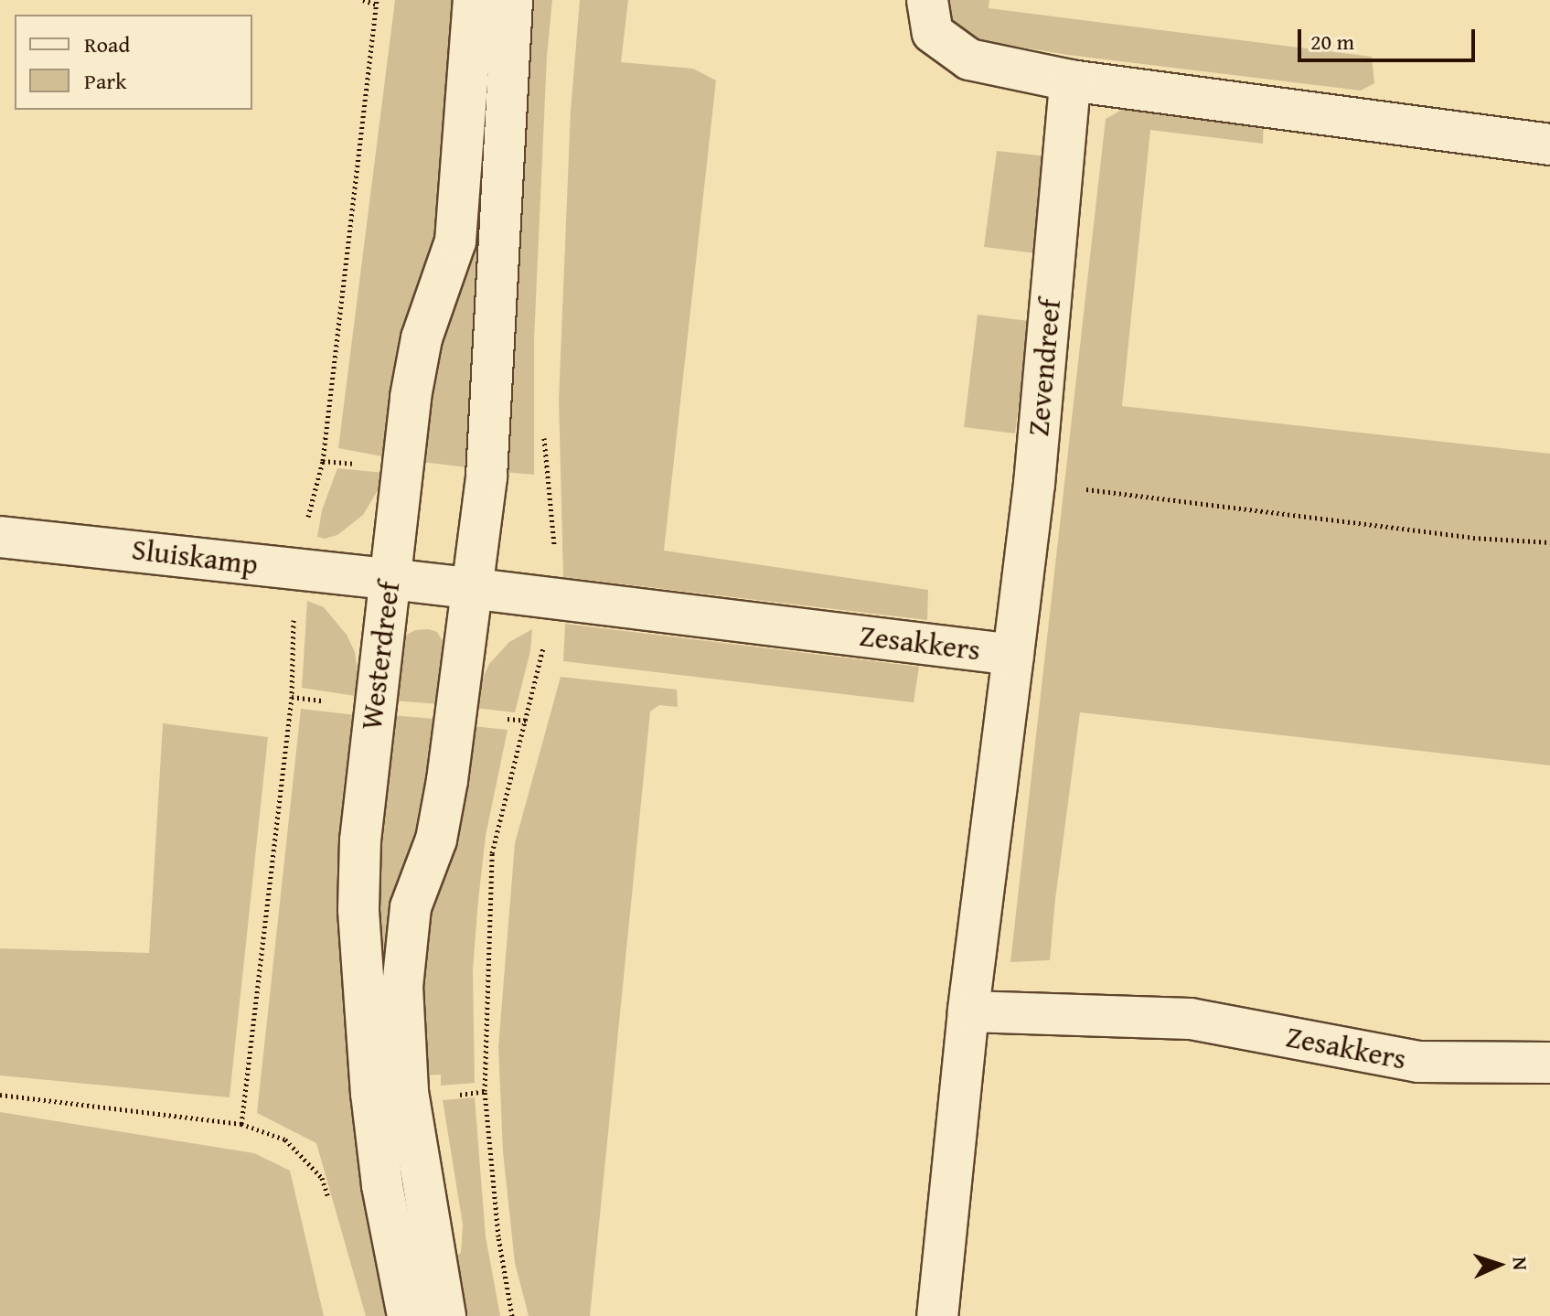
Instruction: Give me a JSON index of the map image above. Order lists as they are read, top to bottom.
{
  "streets": {
    "street": [
      "Zevendreef",
      "Sluiskamp",
      "Zesakkers",
      "Westerdreef"
    ]
  },
  "crossings": [
    ["Zevendreef", "Zesakkers"],
    ["Sluiskamp", "Zesakkers"],
    ["Sluiskamp", "Westerdreef"]
  ],
  "legend": ["Road", "Park"],
  "scale_bar": "20 m",
  "north": "right"
}
